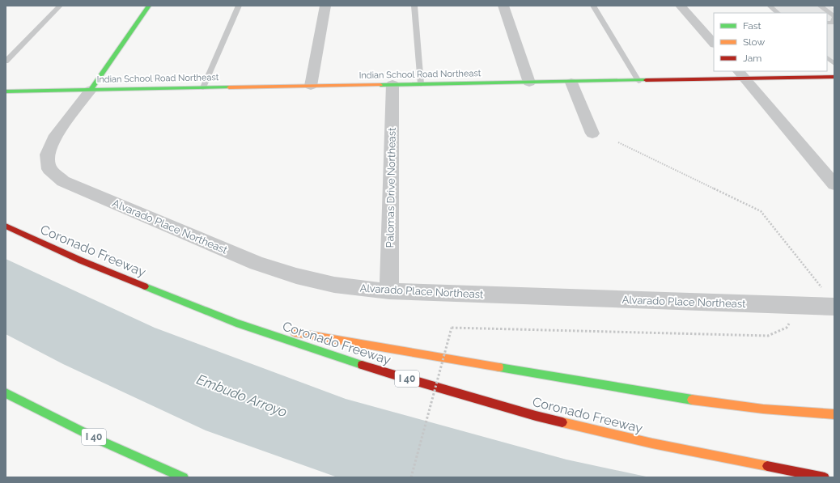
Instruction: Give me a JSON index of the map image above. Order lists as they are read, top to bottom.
{
  "streets": {
    "main road": ["Indian School Road Northeast", "Coronado Freeway", "I 40"],
    "street": ["Palomas Drive Northeast", "Alvarado Place Northeast"]
  },
  "crossings": [
    ["Indian School Road Northeast", "Palomas Drive Northeast"],
    ["Indian School Road Northeast", "Alvarado Place Northeast"],
    ["Palomas Drive Northeast", "Alvarado Place Northeast"]
  ],
  "water": ["Embudo Arroyo"],
  "legend": ["Fast", "Slow", "Jam"]
}
